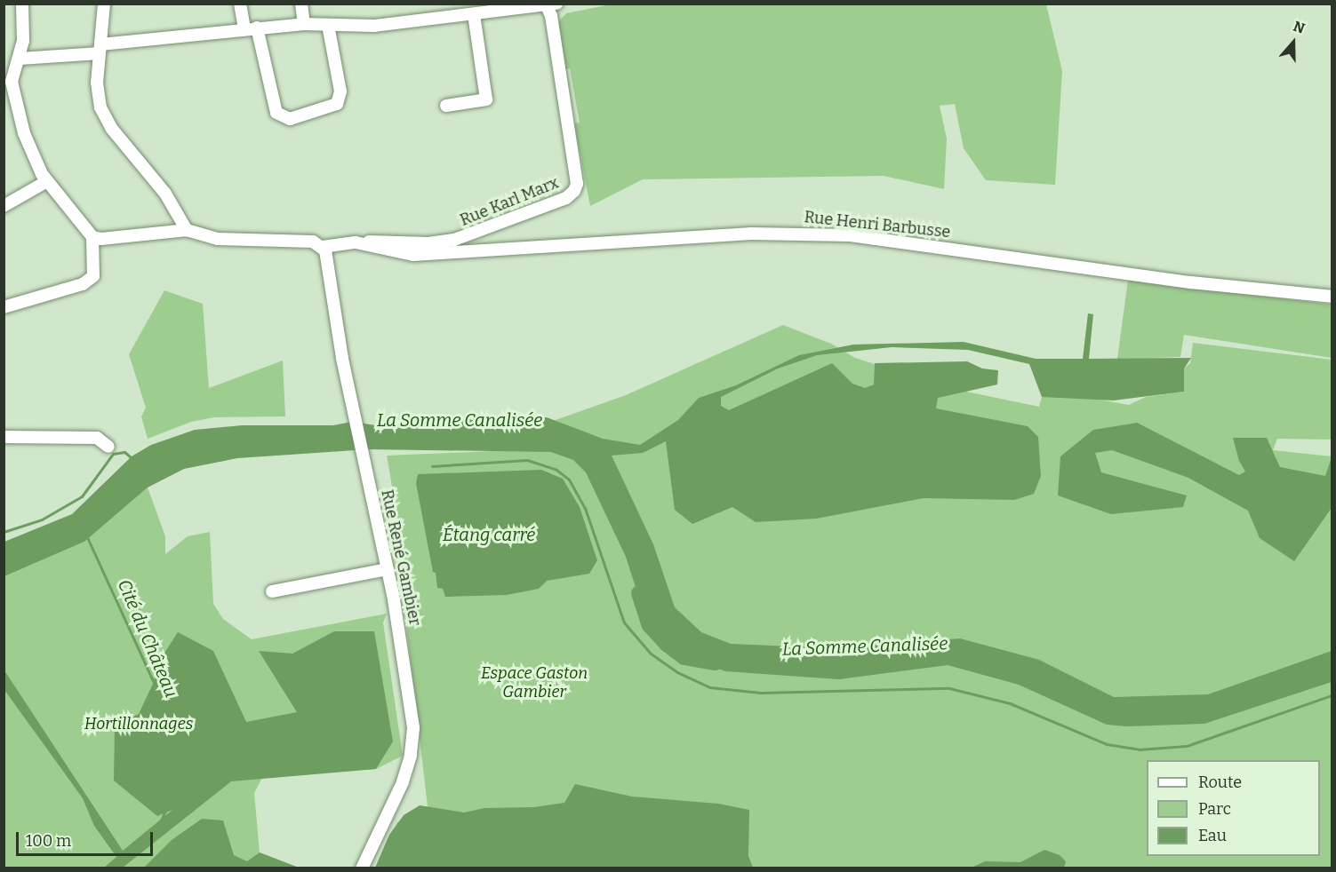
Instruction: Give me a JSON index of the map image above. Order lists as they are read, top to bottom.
{
  "streets": {
    "street": ["Rue Karl Marx", "Rue Henri Barbusse", "Rue René Gambier"]
  },
  "crossings": [
    ["Rue Karl Marx", "Rue Henri Barbusse"],
    ["Rue Henri Barbusse", "Rue René Gambier"]
  ],
  "water": ["La Somme Canalisée", "Étang carré", "Cité du Château"],
  "parks": ["Espace Gaston Gambier", "Hortillonnages"],
  "legend": ["Route", "Parc", "Eau"],
  "scale_bar": "100 m",
  "north": "top"
}
